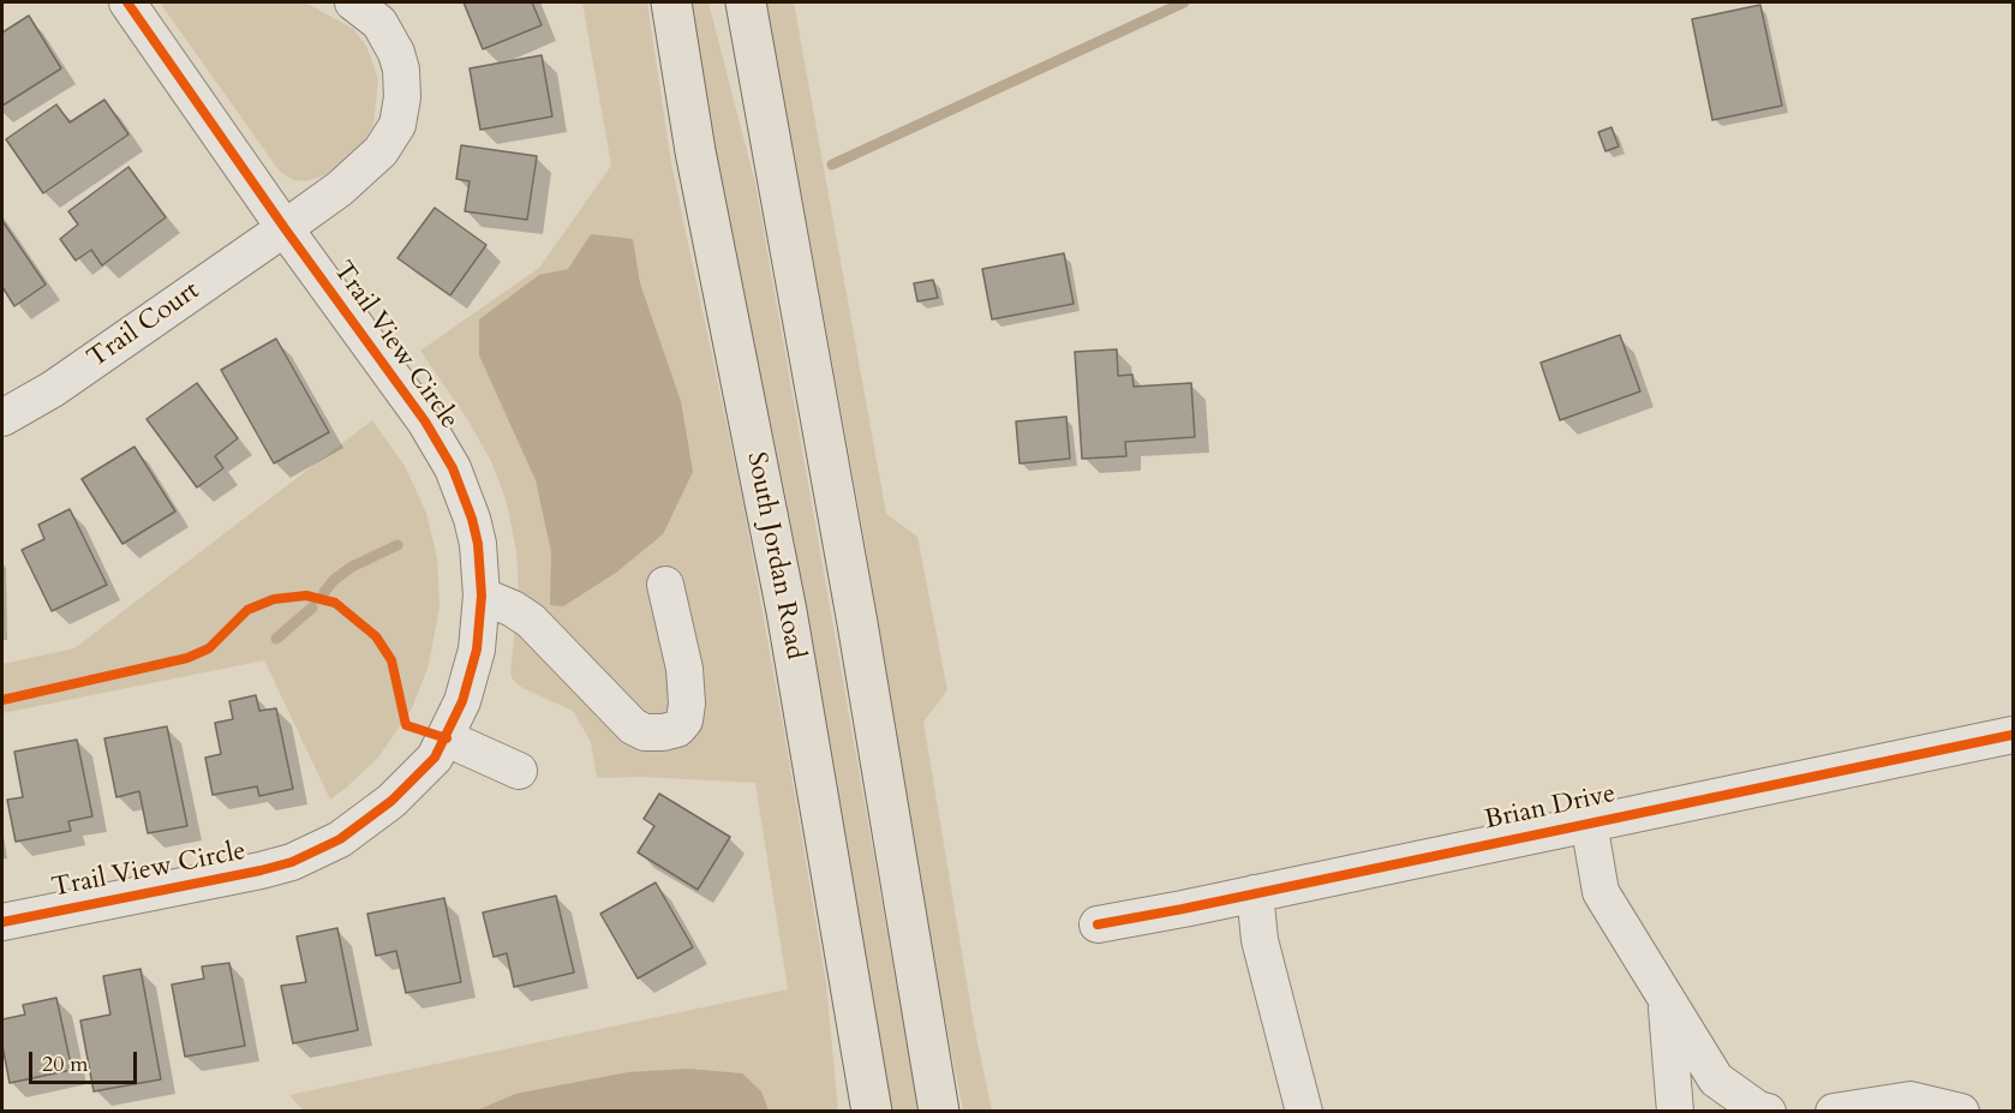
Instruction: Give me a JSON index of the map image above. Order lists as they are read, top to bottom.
{
  "streets": {
    "main road": ["South Jordan Road"],
    "street": ["Trail Court", "Trail View Circle", "Brian Drive"]
  },
  "crossings": [
    ["Trail Court", "Trail View Circle"]
  ],
  "scale_bar": "20 m"
}
